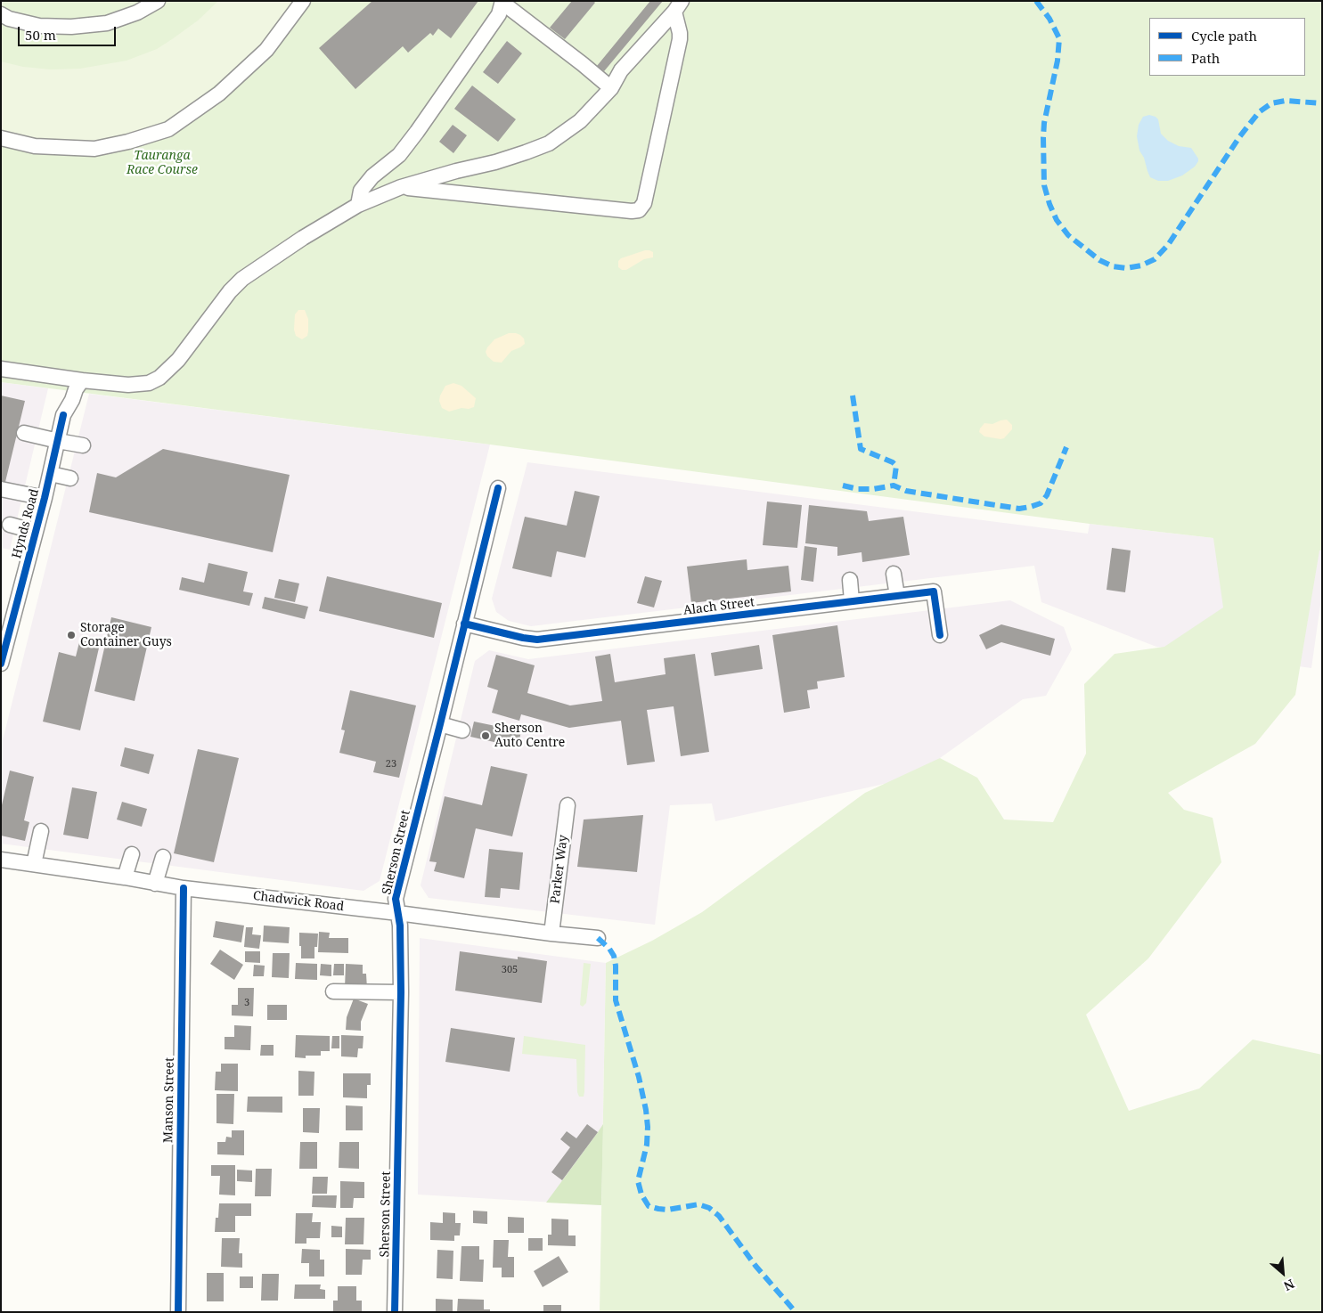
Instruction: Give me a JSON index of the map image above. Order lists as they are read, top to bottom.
{
  "streets": {
    "street": [
      "Hynds Road",
      "Alach Street",
      "Sherson Street",
      "Parker Way",
      "Chadwick Road",
      "Manson Street"
    ]
  },
  "crossings": [
    ["Alach Street", "Sherson Street"],
    ["Sherson Street", "Chadwick Road"],
    ["Parker Way", "Chadwick Road"],
    ["Chadwick Road", "Manson Street"]
  ],
  "parks": ["Tauranga Race Course"],
  "places": ["Storage Container Guys", "Sherson Auto Centre"],
  "house_numbers": ["23", "305", "3"],
  "legend": ["Cycle path", "Path"],
  "scale_bar": "50 m",
  "north": "bottom right"
}
